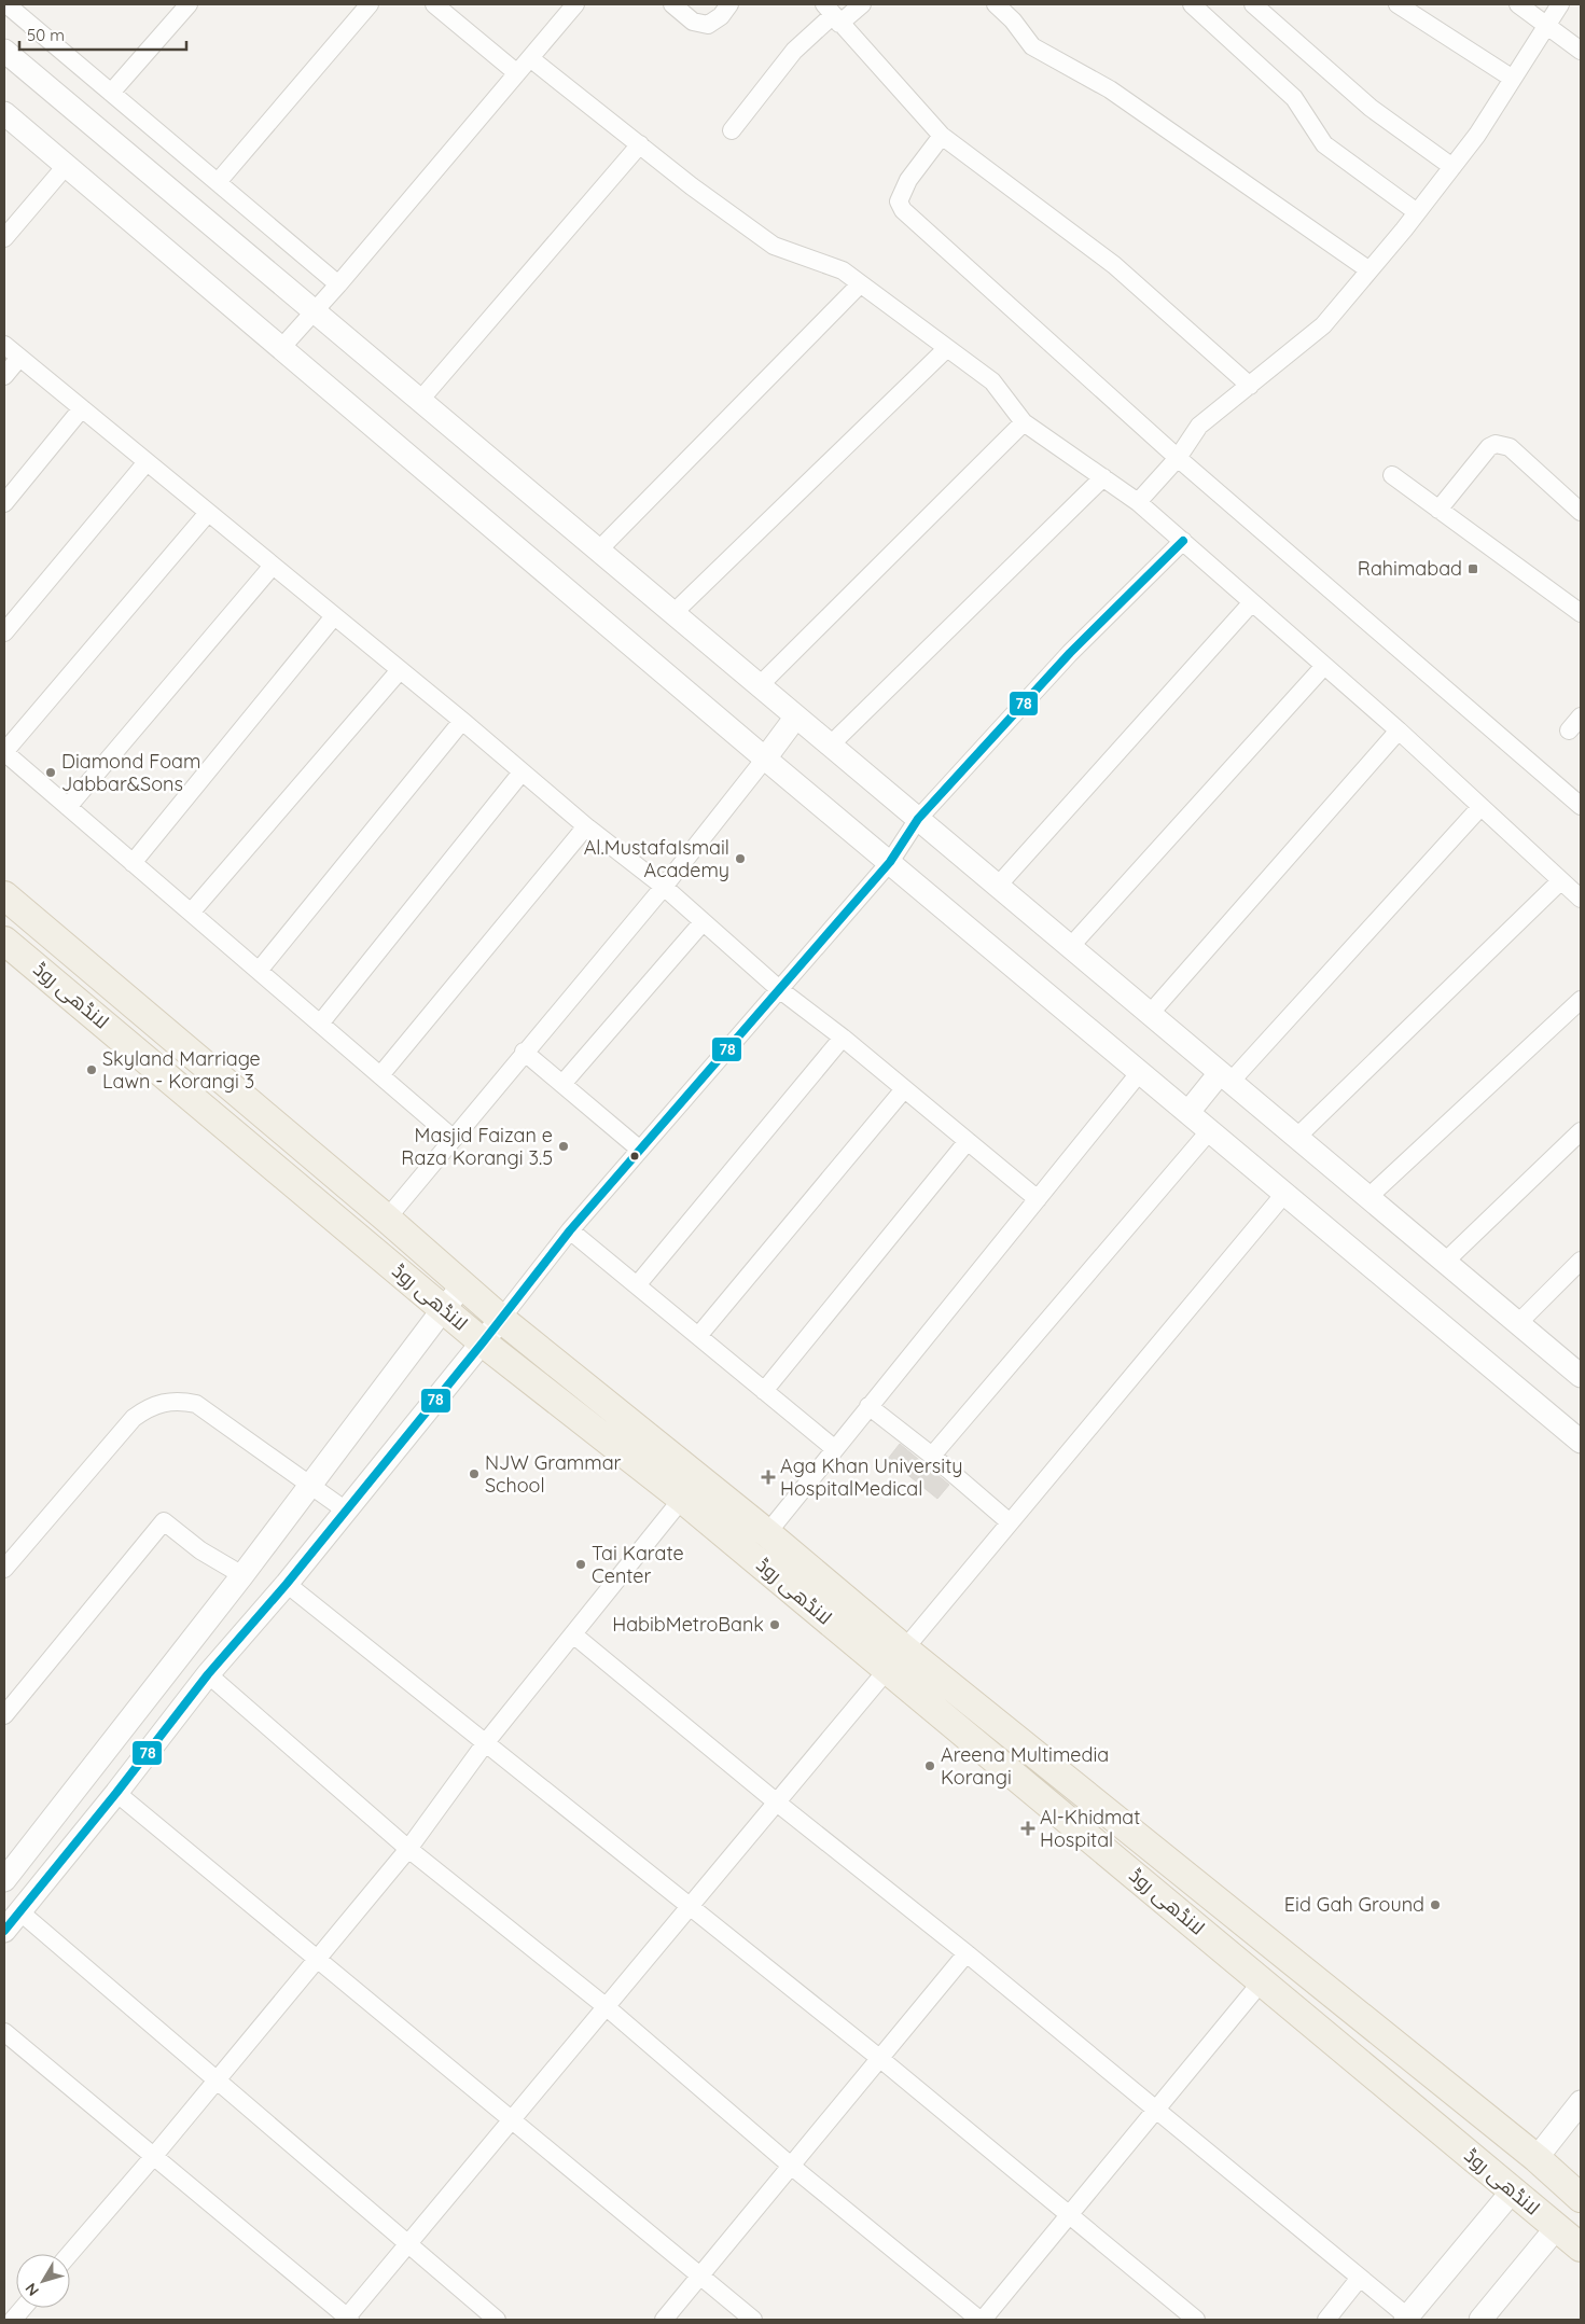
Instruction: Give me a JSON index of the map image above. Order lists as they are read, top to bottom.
{
  "streets": {
    "main road": ["لانڈھی روڈ"]
  },
  "places": {
    "transit": ["Rahimabad"],
    "other": [
      "Diamond Foam Jabbar&Sons",
      "Al.MustafaIsmail Academy",
      "Skyland Marriage Lawn - Korangi 3",
      "Masjid Faizan e Raza Korangi 3.5",
      "NJW Grammar School",
      "Tai Karate Center",
      "HabibMetroBank",
      "Areena Multimedia Korangi",
      "Eid Gah Ground"
    ],
    "health": ["Aga Khan University HospitalMedical", "Al-Khidmat Hospital"]
  },
  "lines": ["transit line 78"],
  "scale_bar": "50 m",
  "north": "bottom left"
}
